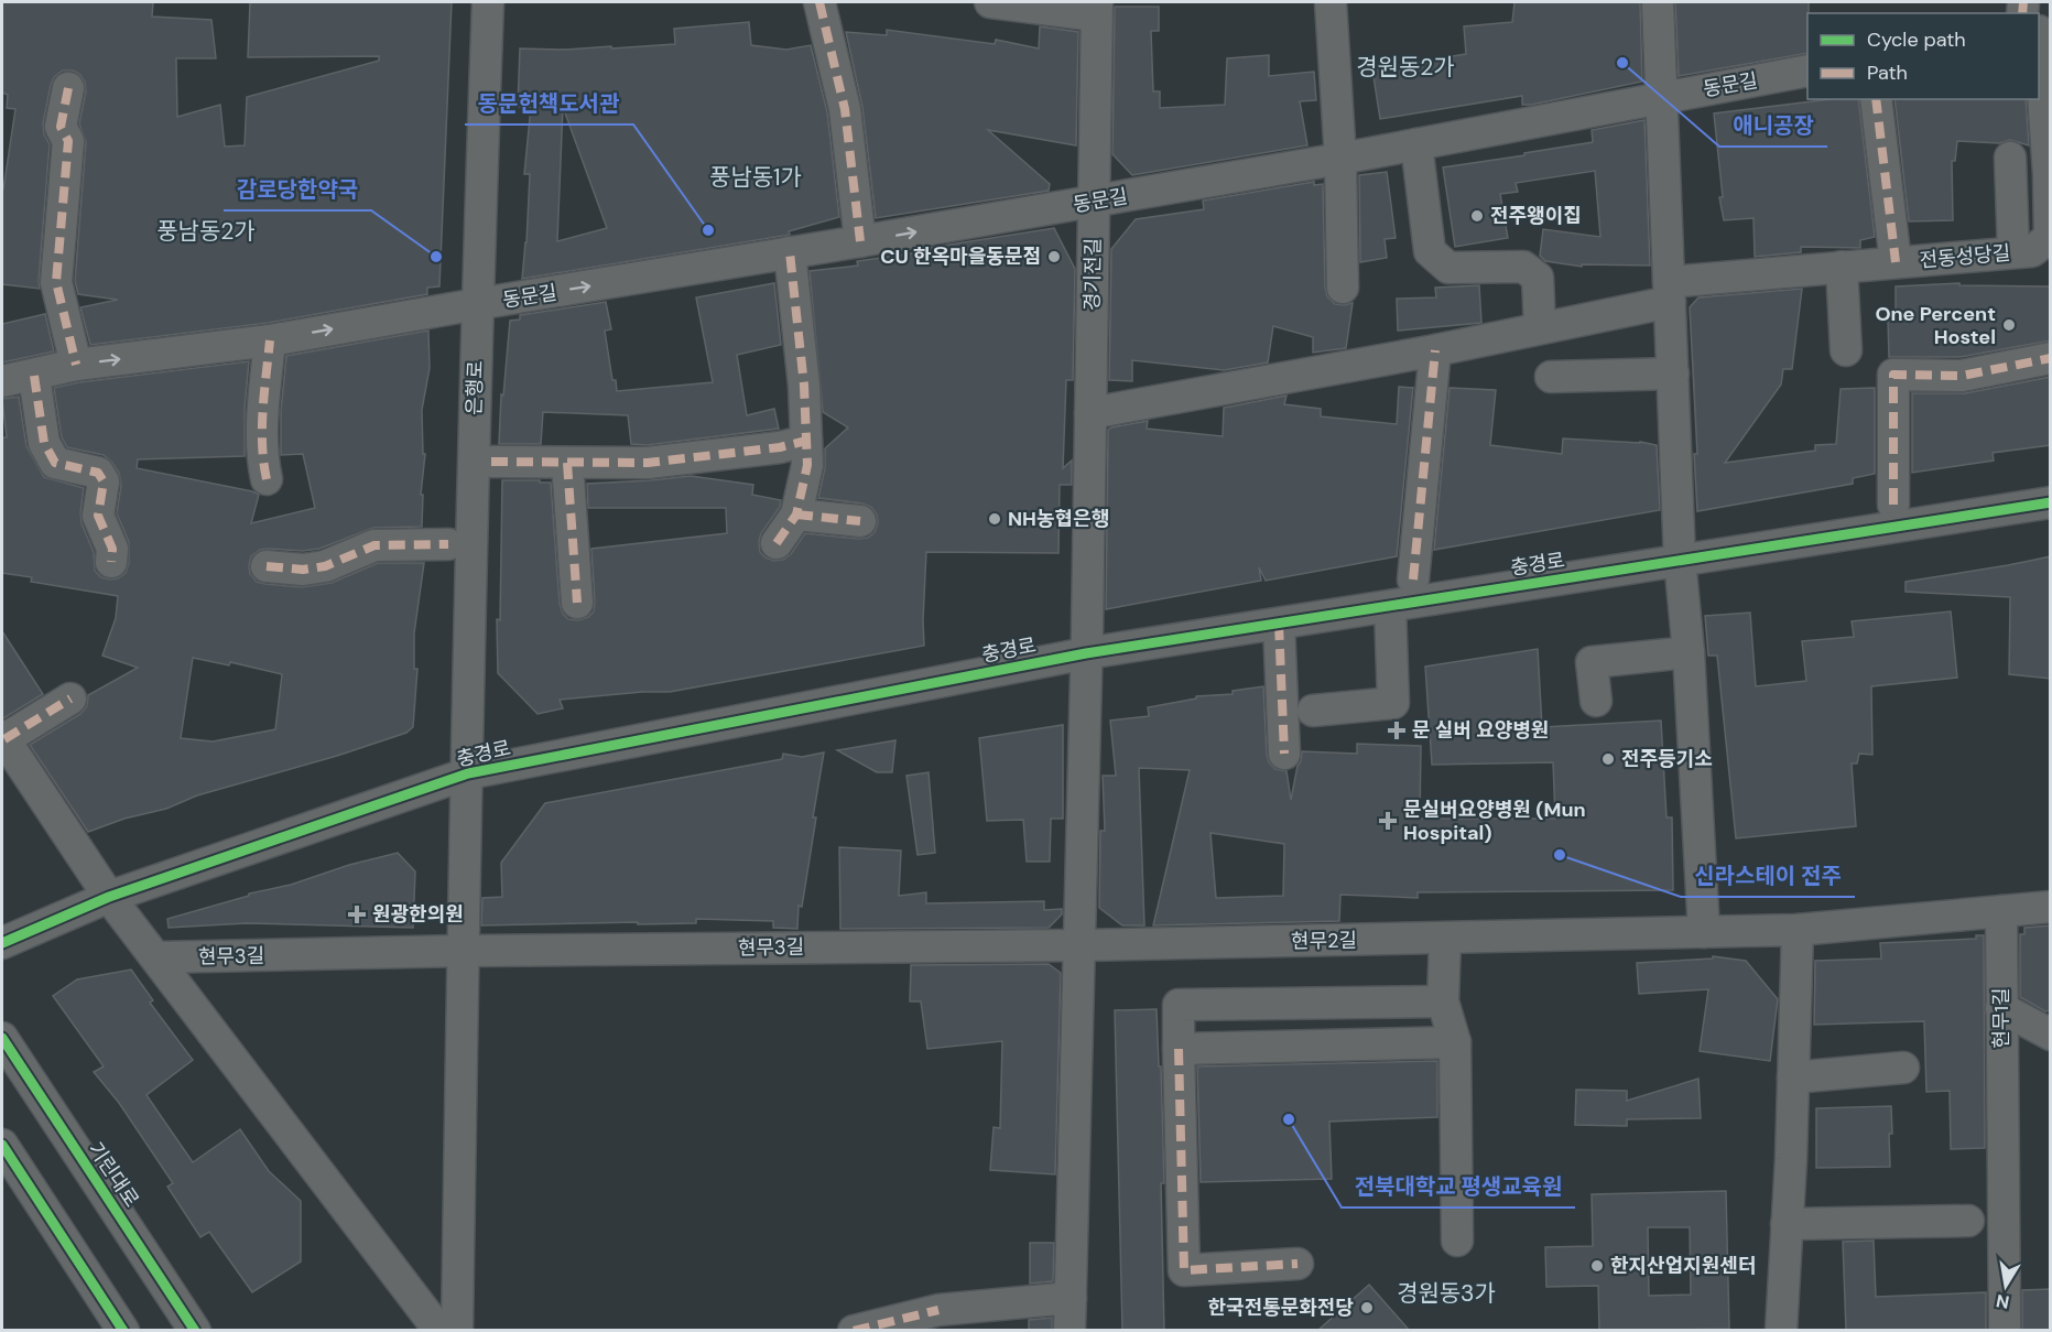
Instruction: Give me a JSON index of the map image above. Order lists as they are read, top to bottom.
{
  "streets": {
    "street": [
      "동문길",
      "전동성당길",
      "경기전길",
      "은행로",
      "충경로",
      "현무2길",
      "현무3길",
      "현무1길",
      "기린대로"
    ]
  },
  "crossings": [
    ["동문길", "경기전길"],
    ["동문길", "은행로"],
    ["경기전길", "충경로"],
    ["은행로", "충경로"],
    ["현무2길", "현무3길"]
  ],
  "districts": [
    "경원동2가",
    "풍남동1가",
    "풍남동2가",
    "경원동3가"
  ],
  "places": {
    "other": [
      "애니공장",
      "전주왱이집",
      "동문헌책도서관",
      "감로당한약국",
      "CU 한옥마을동문점",
      "One Percent Hostel",
      "NH농협은행",
      "전주등기소",
      "신라스테이 전주",
      "전북대학교 평생교육원",
      "한지산업지원센터",
      "한국전통문화전당"
    ],
    "health": ["문 실버 요양병원", "문실버요양병원 (Mun Hospital)", "원광한의원"]
  },
  "legend": ["Cycle path", "Path"],
  "north": "bottom"
}
